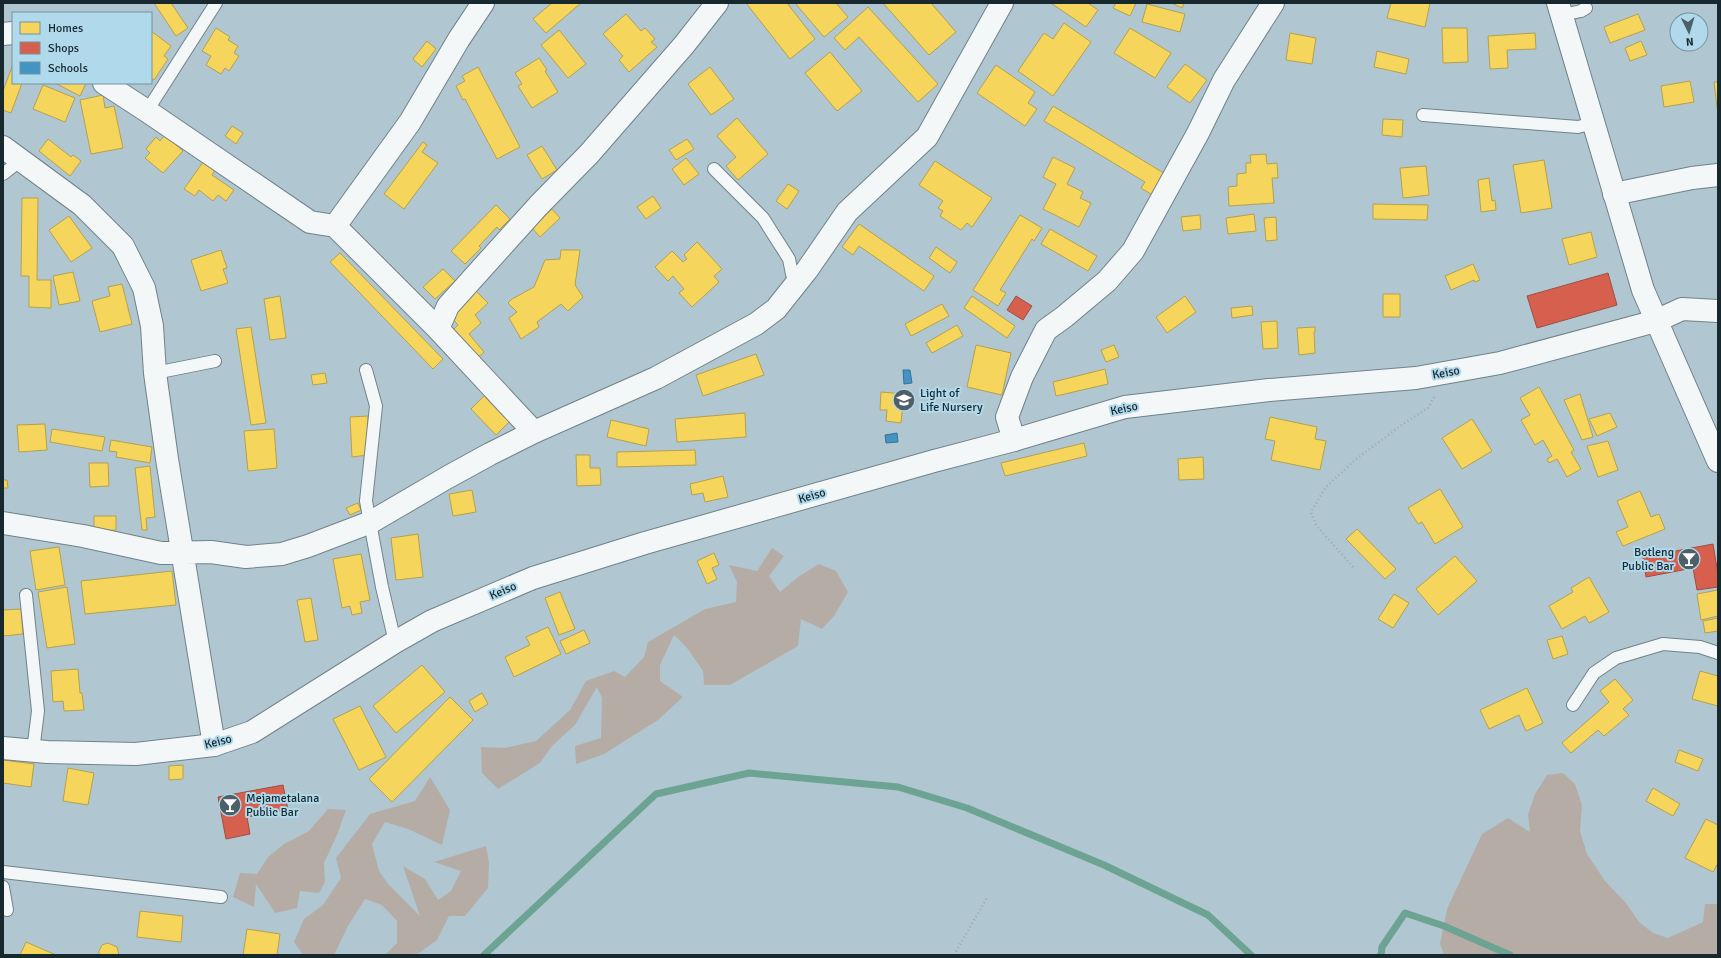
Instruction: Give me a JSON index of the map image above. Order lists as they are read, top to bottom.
{
  "streets": {
    "street": ["Keiso"]
  },
  "places": {
    "school or university": ["Light of Life Nursery"],
    "bar": ["Botleng Public Bar", "Mejametalana Public Bar"]
  },
  "legend": ["Homes", "Shops", "Schools"],
  "north": "bottom"
}
